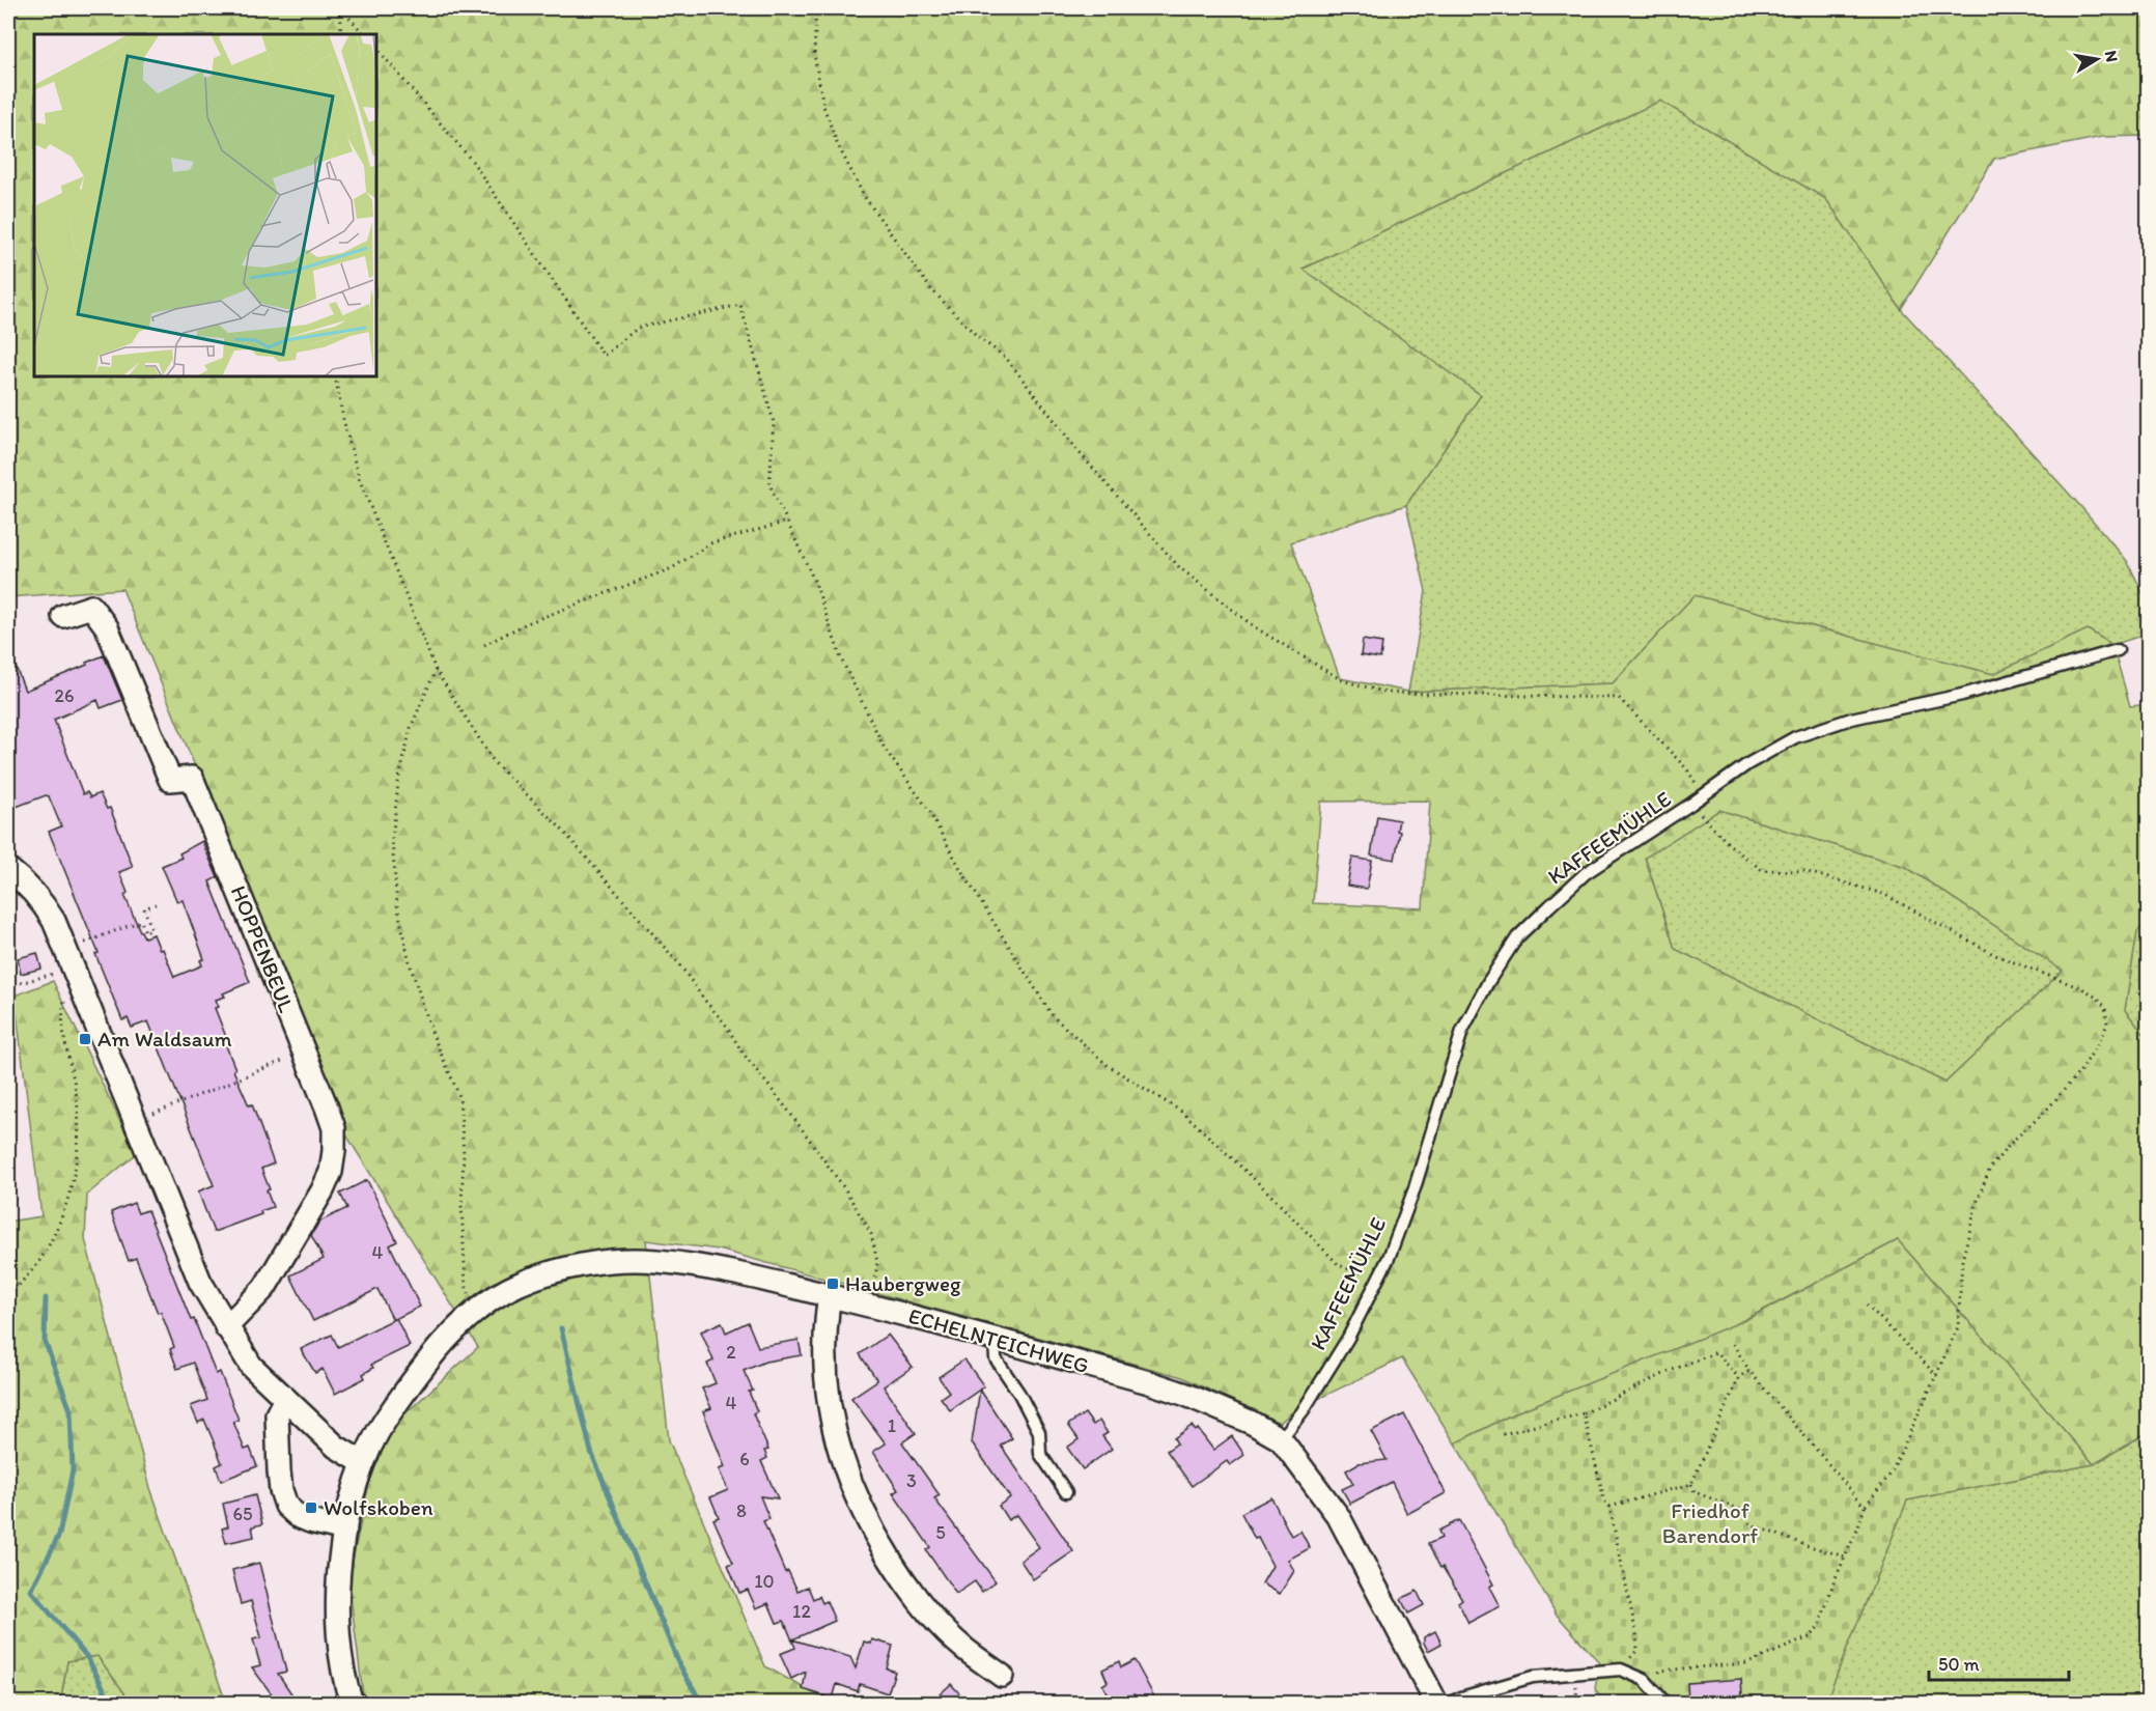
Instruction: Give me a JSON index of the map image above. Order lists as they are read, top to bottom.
{
  "streets": {
    "street": ["HOPPENBEUL", "ECHELNTEICHWEG"],
    "lane": ["KAFFEEMÜHLE"]
  },
  "crossings": [
    ["KAFFEEMÜHLE", "ECHELNTEICHWEG"]
  ],
  "parks": ["Friedhof Barendorf"],
  "places": {
    "transit": ["Am Waldsaum", "Haubergweg", "Wolfskoben"]
  },
  "house_numbers": [
    "26",
    "4",
    "2",
    "4",
    "1",
    "6",
    "3",
    "8",
    "65",
    "5",
    "10",
    "12"
  ],
  "scale_bar": "50 m",
  "north": "right"
}
